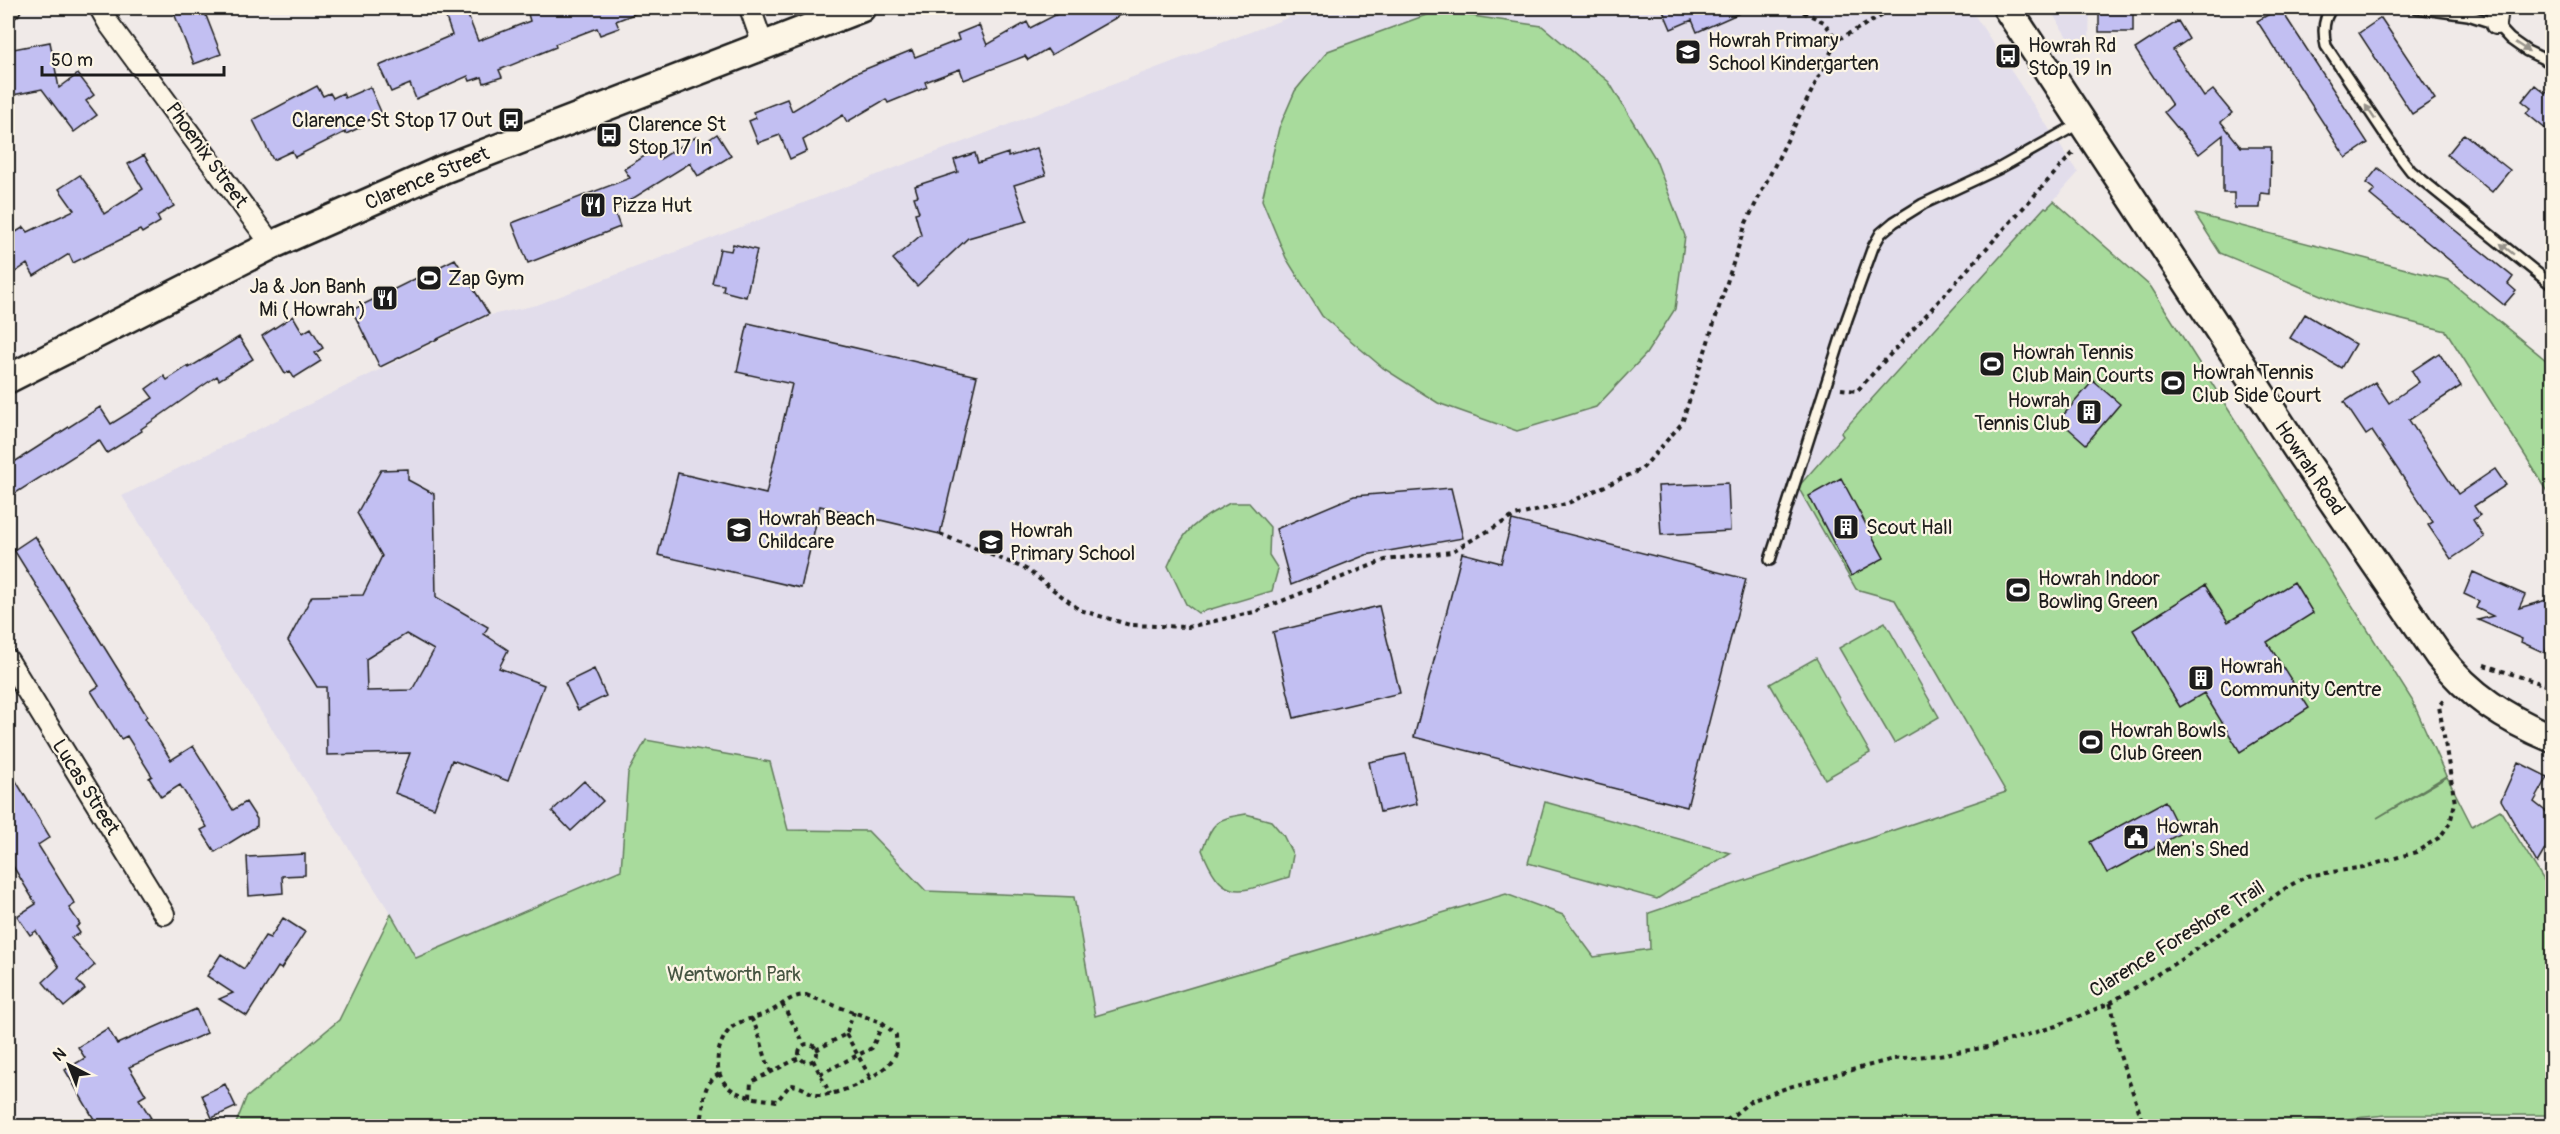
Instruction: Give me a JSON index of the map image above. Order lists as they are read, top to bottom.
{
  "streets": {
    "main road": ["Clarence Street", "Howrah Road"],
    "street": ["Phoenix Street", "Lucas Street"],
    "path": ["Clarence Foreshore Trail"]
  },
  "crossings": [
    ["Phoenix Street", "Clarence Street"]
  ],
  "parks": ["Wentworth Park"],
  "places": {
    "school or university": ["Howrah Primary School Kindergarten", "Howrah Beach Childcare", "Howrah Primary School"],
    "bus stop": ["Howrah Rd Stop 19 In", "Clarence St Stop 17 Out", "Clarence St Stop 17 In"],
    "restaurant": ["Pizza Hut", "Ja & Jon Banh Mi ( Howrah )"],
    "sports": [
      "Zap Gym",
      "Howrah Tennis Club Main Courts",
      "Howrah Tennis Club Side Court",
      "Howrah Indoor Bowling Green",
      "Howrah Bowls Club Green"
    ],
    "building": ["Howrah Tennis Club", "Scout Hall", "Howrah Community Centre"],
    "public building": ["Howrah Men's Shed"]
  },
  "scale_bar": "50 m",
  "north": "top left"
}
